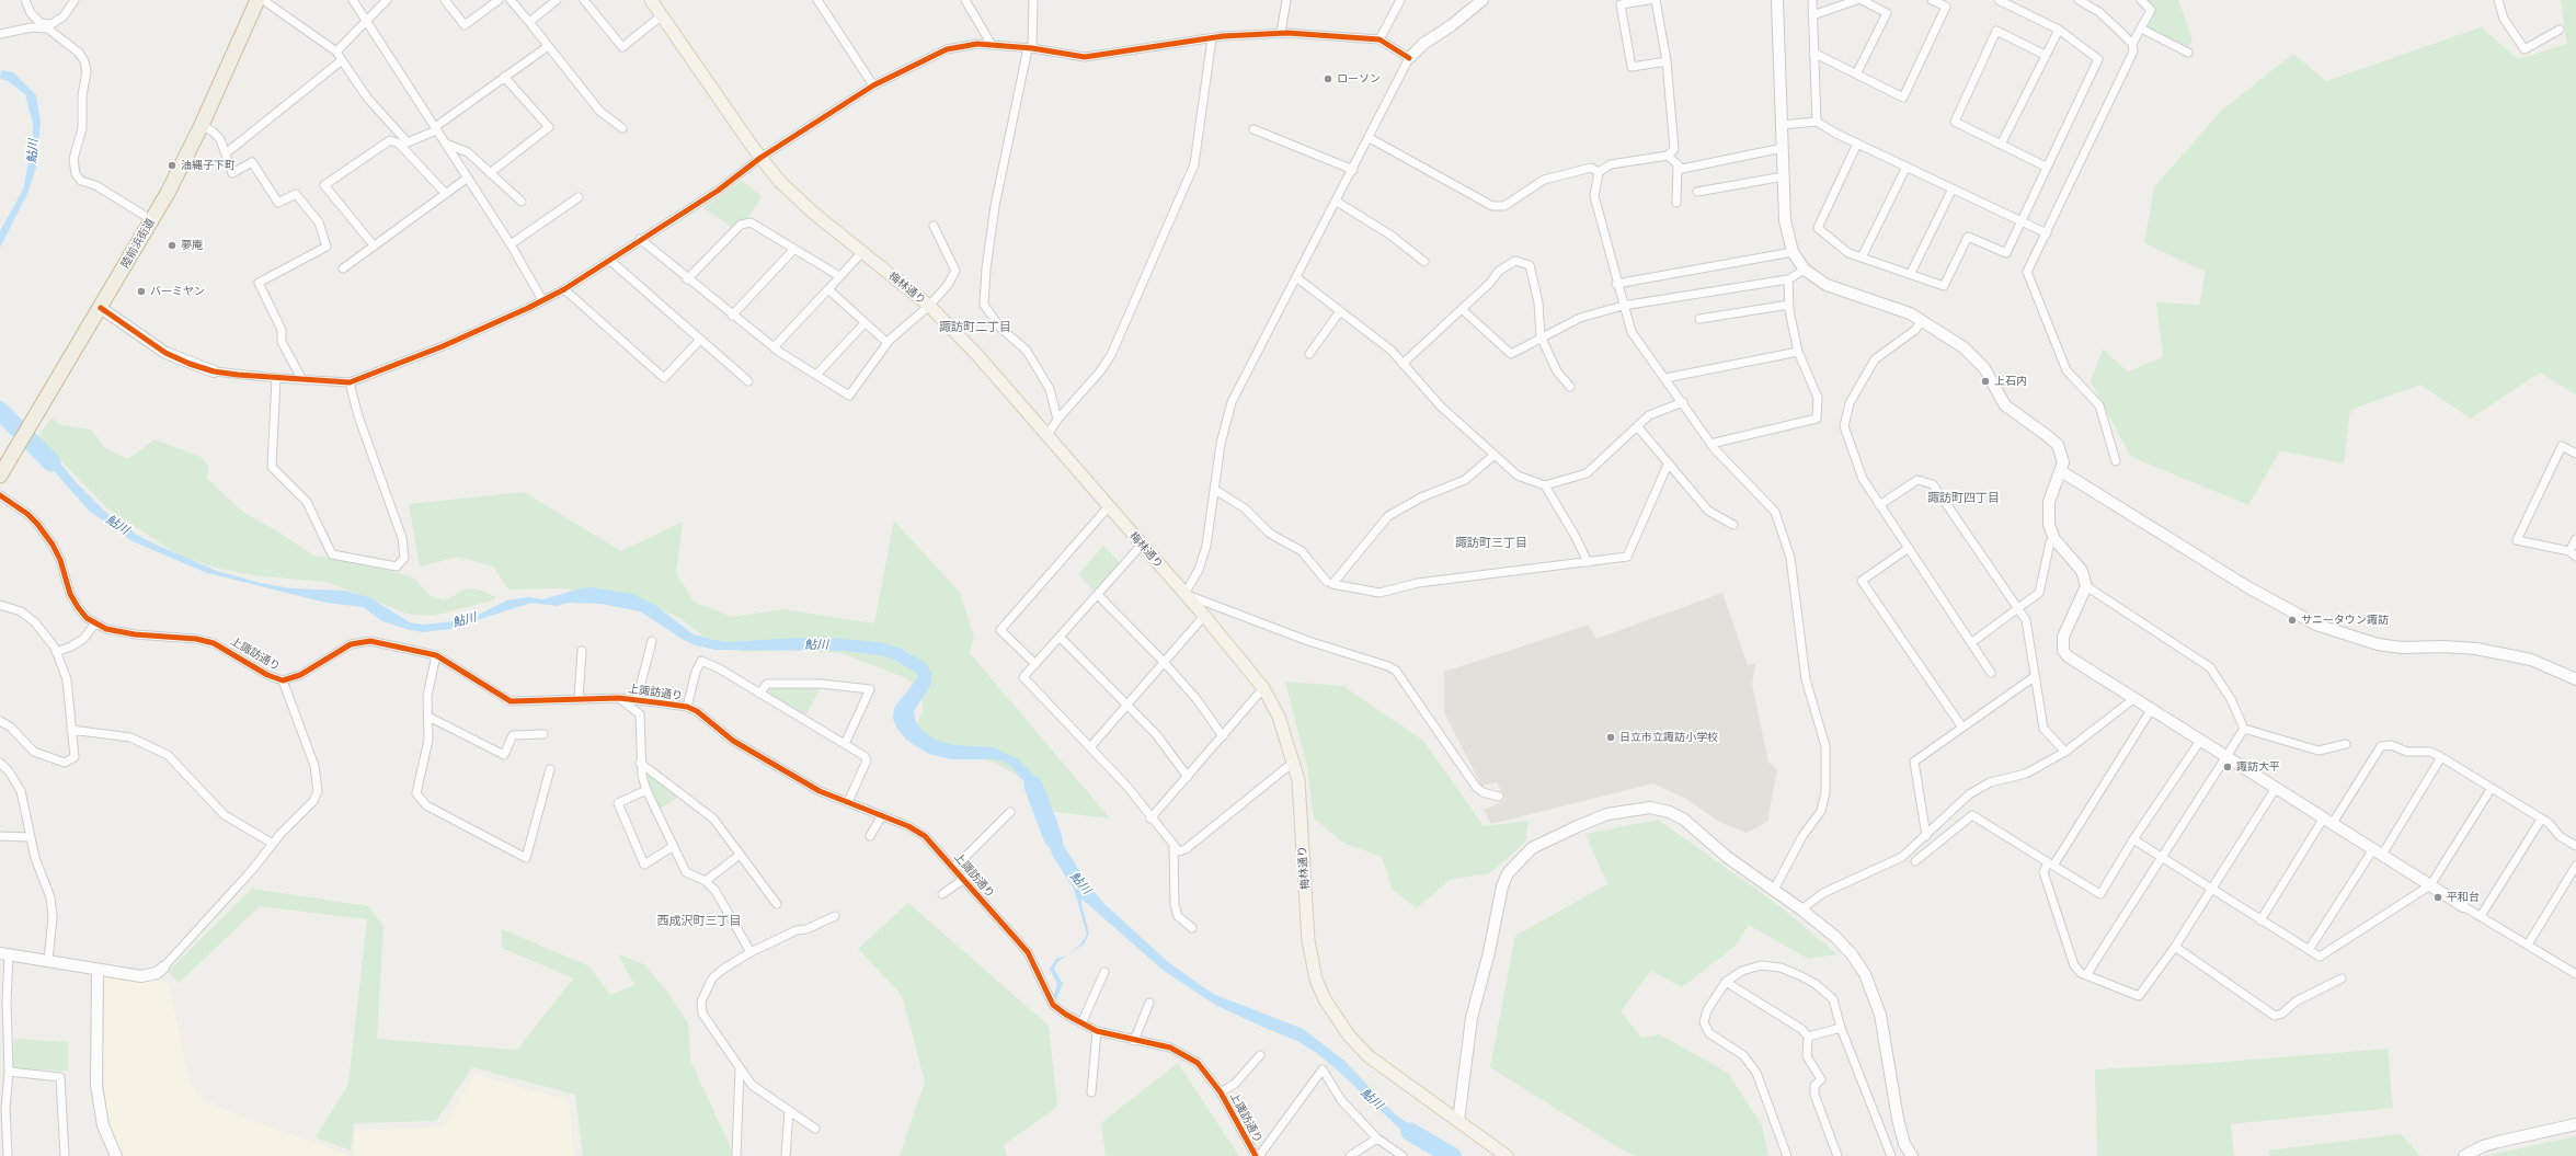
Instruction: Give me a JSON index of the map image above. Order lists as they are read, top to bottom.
{
  "streets": {
    "highway": ["陸前浜街道"],
    "main road": ["梅林通り"],
    "street": ["上諏訪通り"]
  },
  "districts": [
    "諏訪町二丁目",
    "諏訪町四丁目",
    "諏訪町三丁目",
    "西成沢町三丁目"
  ],
  "water": ["鮎川"],
  "places": [
    "ローソン",
    "油縄子下町",
    "夢庵",
    "バーミヤン",
    "上石内",
    "サニータウン諏訪",
    "日立市立諏訪小学校",
    "諏訪大平",
    "平和台"
  ]
}
